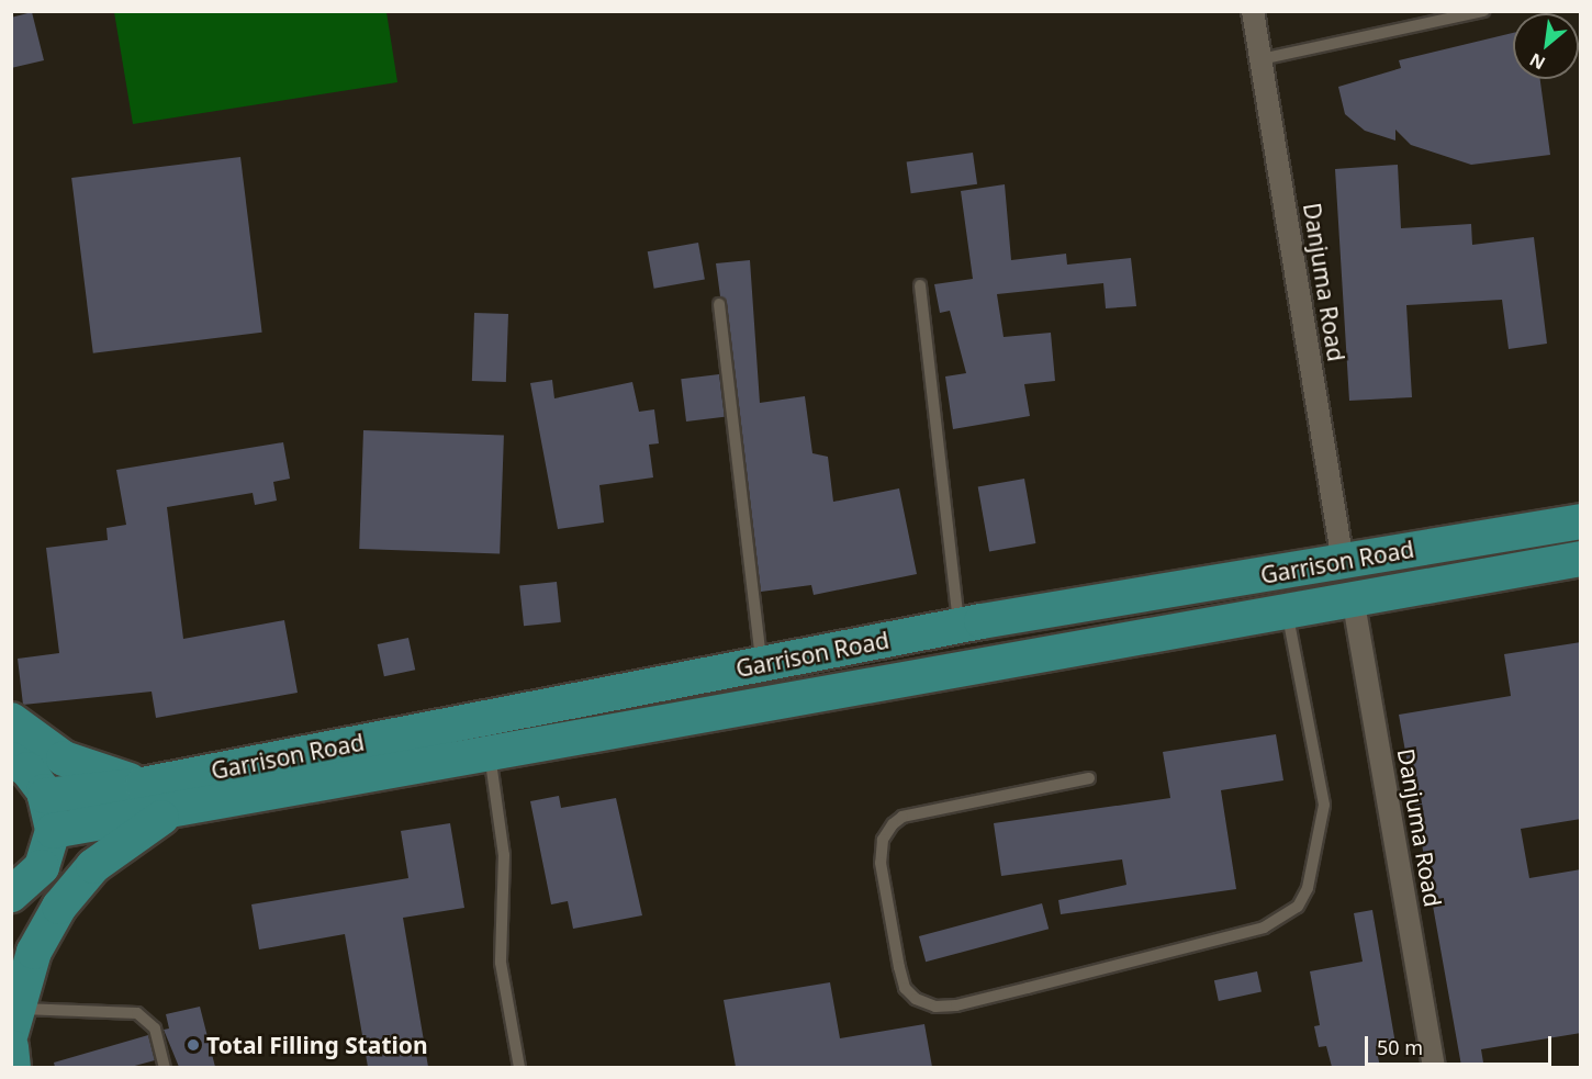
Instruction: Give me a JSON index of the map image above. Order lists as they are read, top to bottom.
{
  "streets": {
    "main road": ["Garrison Road"],
    "street": ["Danjuma Road"]
  },
  "crossings": [
    ["Danjuma Road", "Garrison Road"]
  ],
  "places": ["Total Filling Station"],
  "scale_bar": "50 m",
  "north": "bottom left"
}
